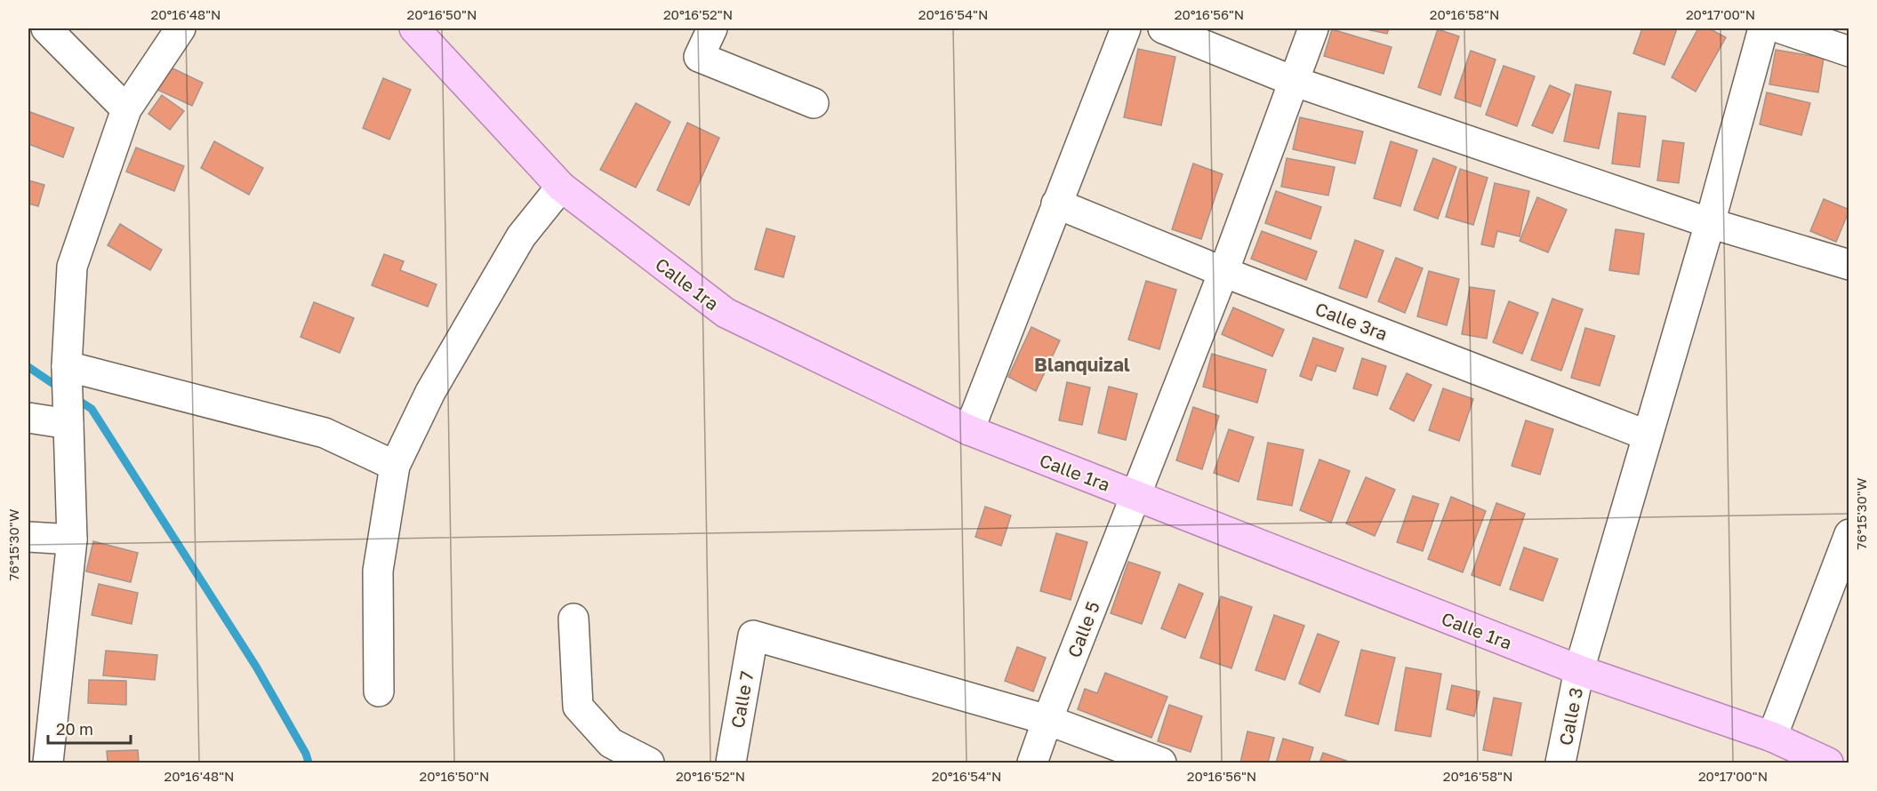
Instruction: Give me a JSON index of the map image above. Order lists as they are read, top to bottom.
{
  "streets": {
    "main road": ["Calle 1ra"],
    "street": [
      "Calle 3ra",
      "Calle 5",
      "Calle 7",
      "Calle 3"
    ]
  },
  "crossings": [
    ["Calle 1ra", "Calle 5"],
    ["Calle 1ra", "Calle 3"],
    ["Calle 3ra", "Calle 5"],
    ["Calle 3ra", "Calle 3"],
    ["Calle 5", "Calle 7"]
  ],
  "districts": ["Blanquizal"],
  "scale_bar": "20 m",
  "coordinates": [
    "20°16'48\"N",
    "20°16'50\"N",
    "20°16'52\"N",
    "20°16'54\"N",
    "20°16'56\"N",
    "20°16'58\"N",
    "20°17'00\"N",
    "76°15'30\"W"
  ]
}
